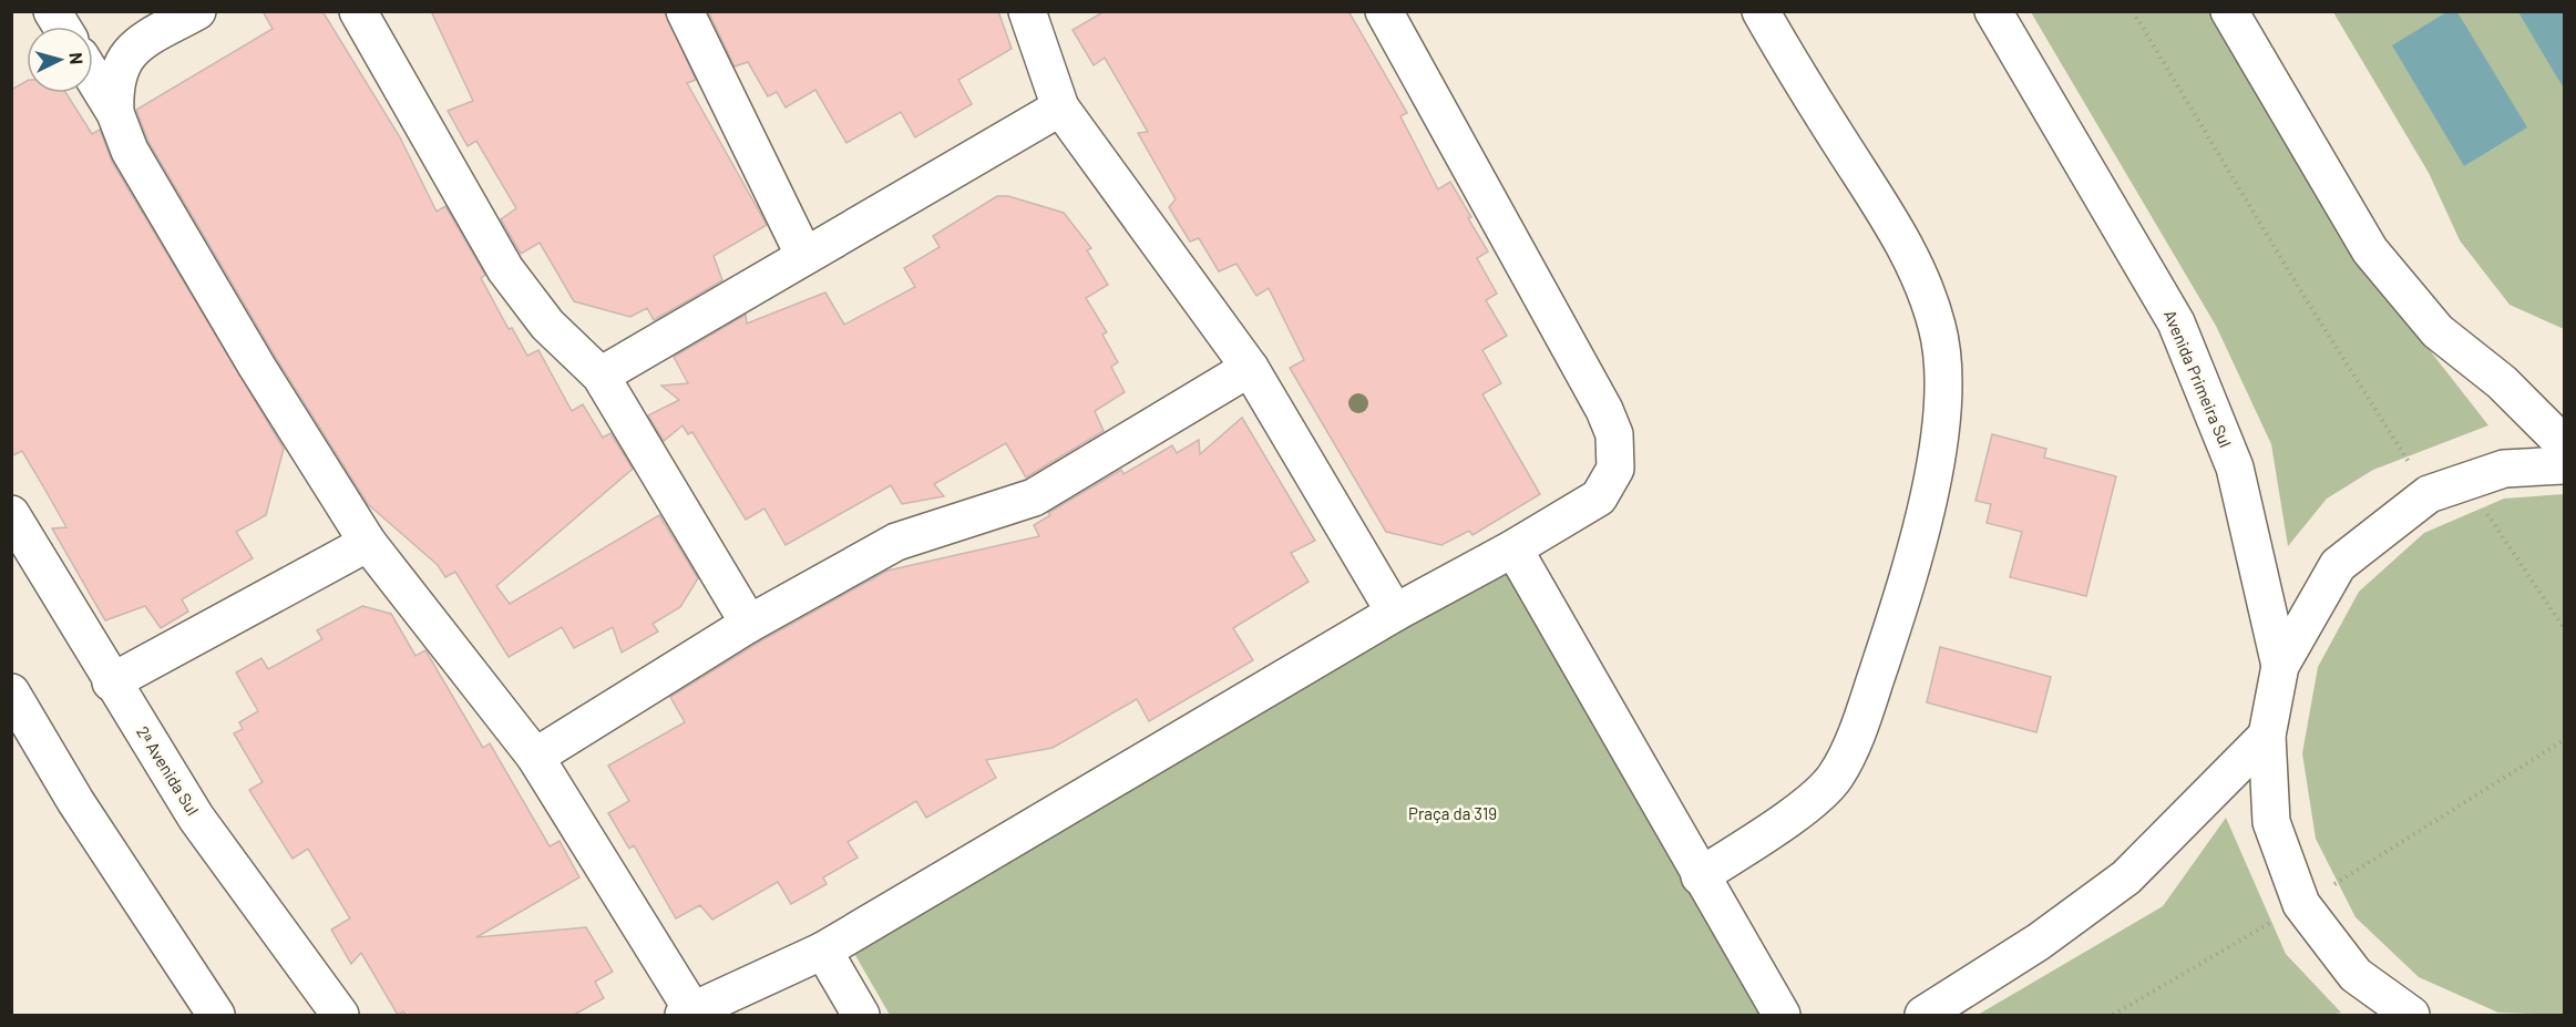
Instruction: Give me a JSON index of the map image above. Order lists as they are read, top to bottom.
{
  "streets": {
    "street": ["Avenida Primeira Sul", "2ᵃ Avenida Sul"]
  },
  "parks": ["Praça da 319"],
  "north": "right"
}
